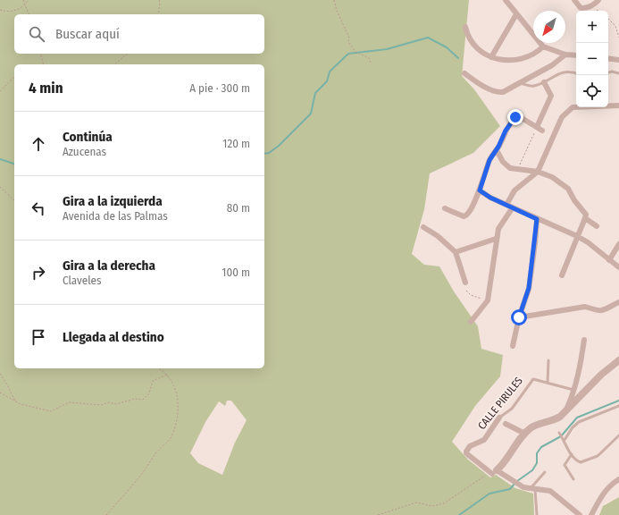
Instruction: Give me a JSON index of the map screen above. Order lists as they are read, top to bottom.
{
  "streets": {
    "street": ["CALLE PIRULES"]
  },
  "north": "bottom left",
  "page": {
    "map_buttons": ["+", "−"],
    "search": "Buscar aquí",
    "heading": ["4 min", "A pie · 300 m"],
    "list": [
      ["Continúa", "Azucenas", "120 m"],
      ["Gira a la izquierda", "Avenida de las Palmas", "80 m"],
      ["Gira a la derecha", "Claveles", "100 m"],
      "Llegada al destino"
    ]
  }
}
